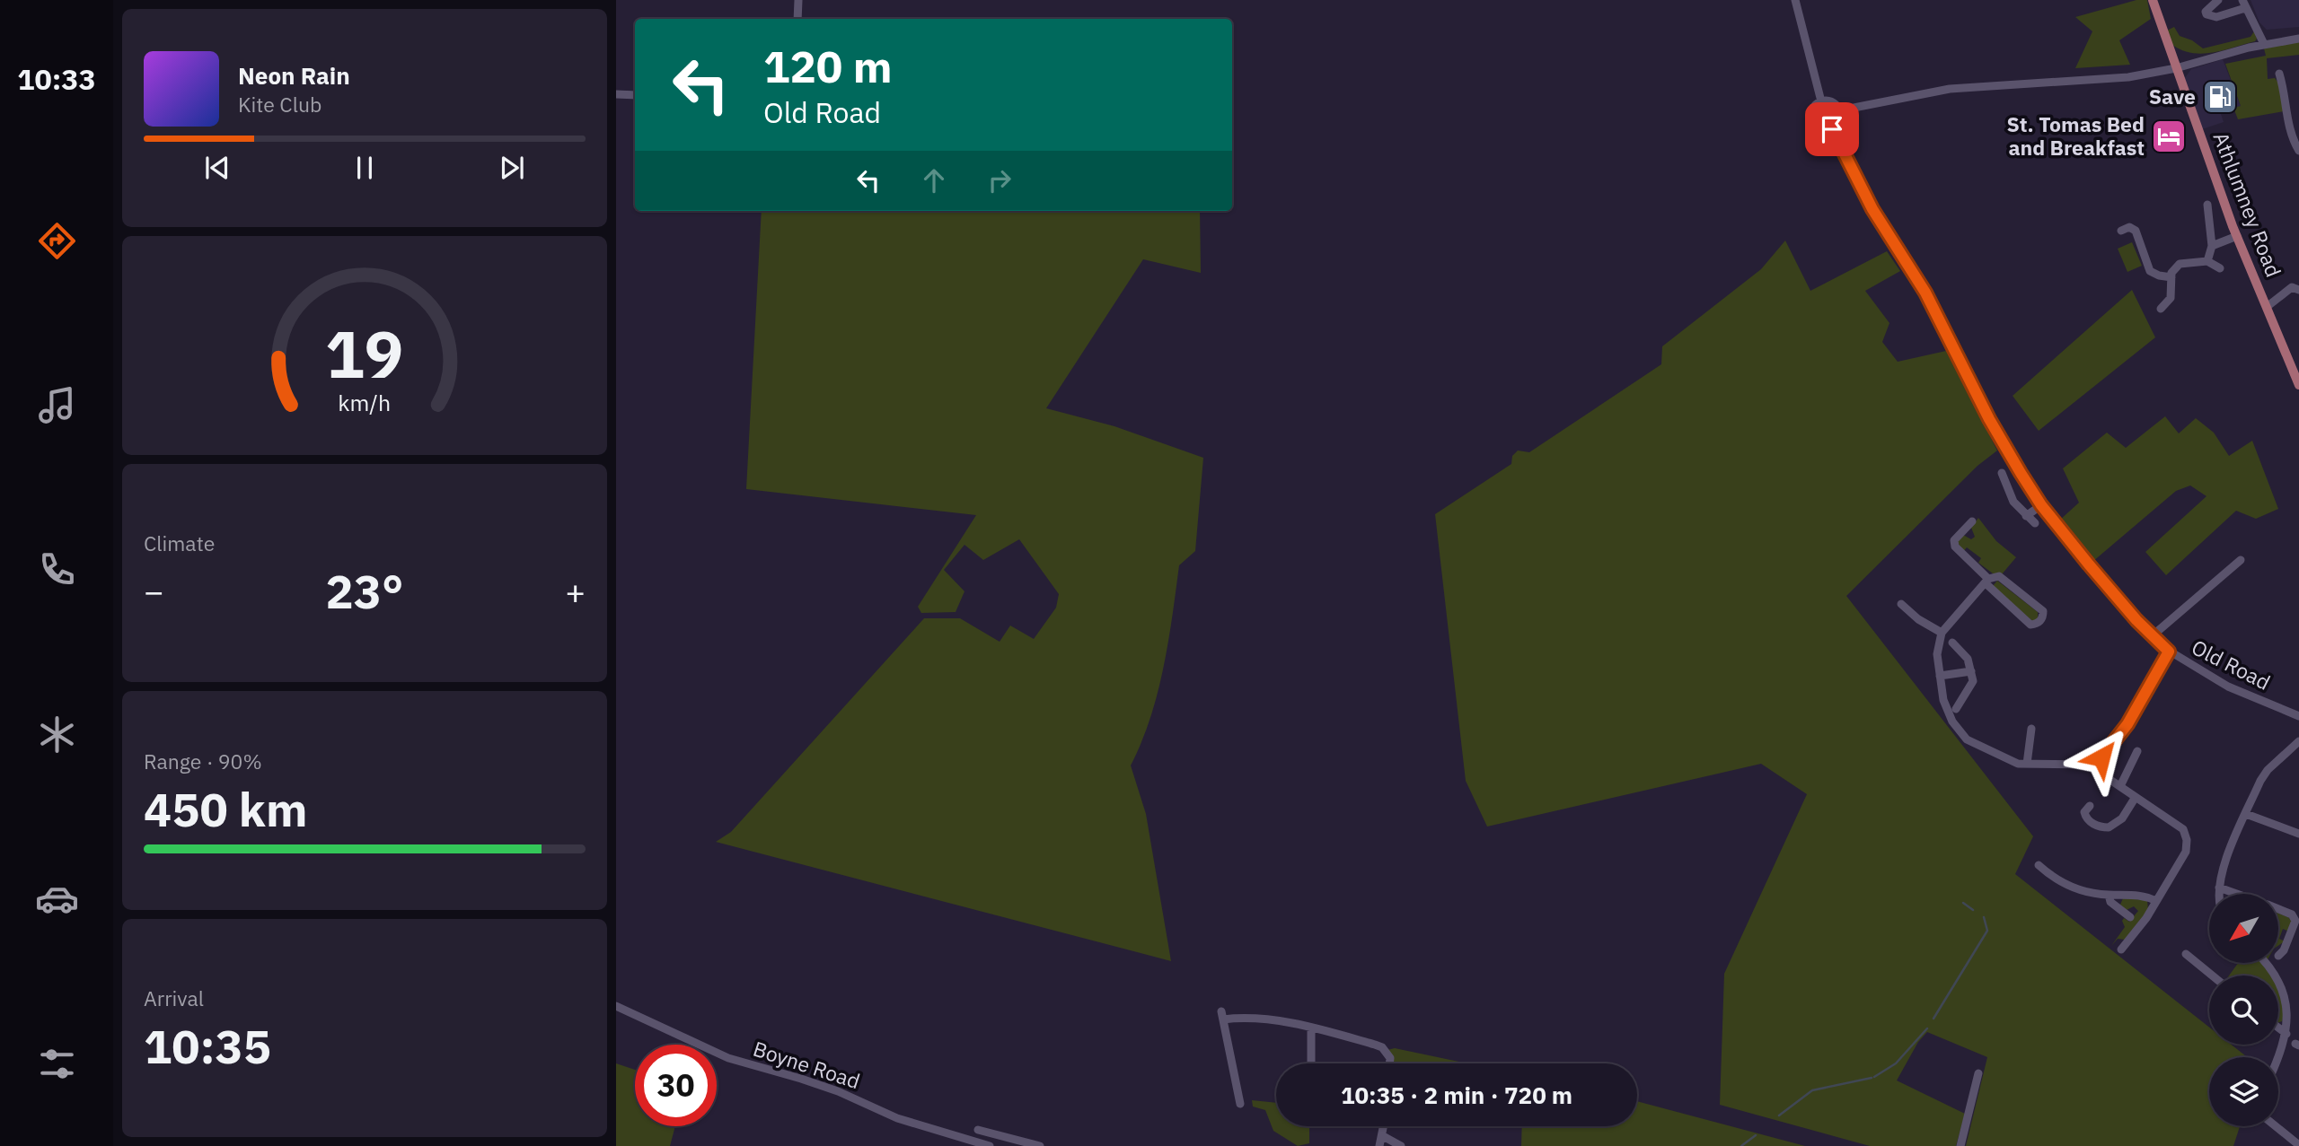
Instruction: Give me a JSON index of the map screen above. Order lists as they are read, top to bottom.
{
  "streets": {
    "main road": ["Athlumney Road"],
    "street": ["Old Road", "Boyne Road"]
  },
  "places": {
    "fuel station": ["Save"],
    "hotel": ["St. Tomas Bed and Breakfast"]
  },
  "north": "bottom left",
  "page": {
    "tabs": "10:33",
    "turn": ["120 m", "Old Road"],
    "song": ["Neon Rain", "Kite Club"],
    "tile": [
      "Climate",
      ["Range · 90%", "450 km"],
      ["Arrival", "10:35"]
    ],
    "heat": ["−", "23°", "+"],
    "limit": "30",
    "trip": "10:35 · 2 min · 720 m",
    "gauge": ["19", "km/h"]
  }
}
